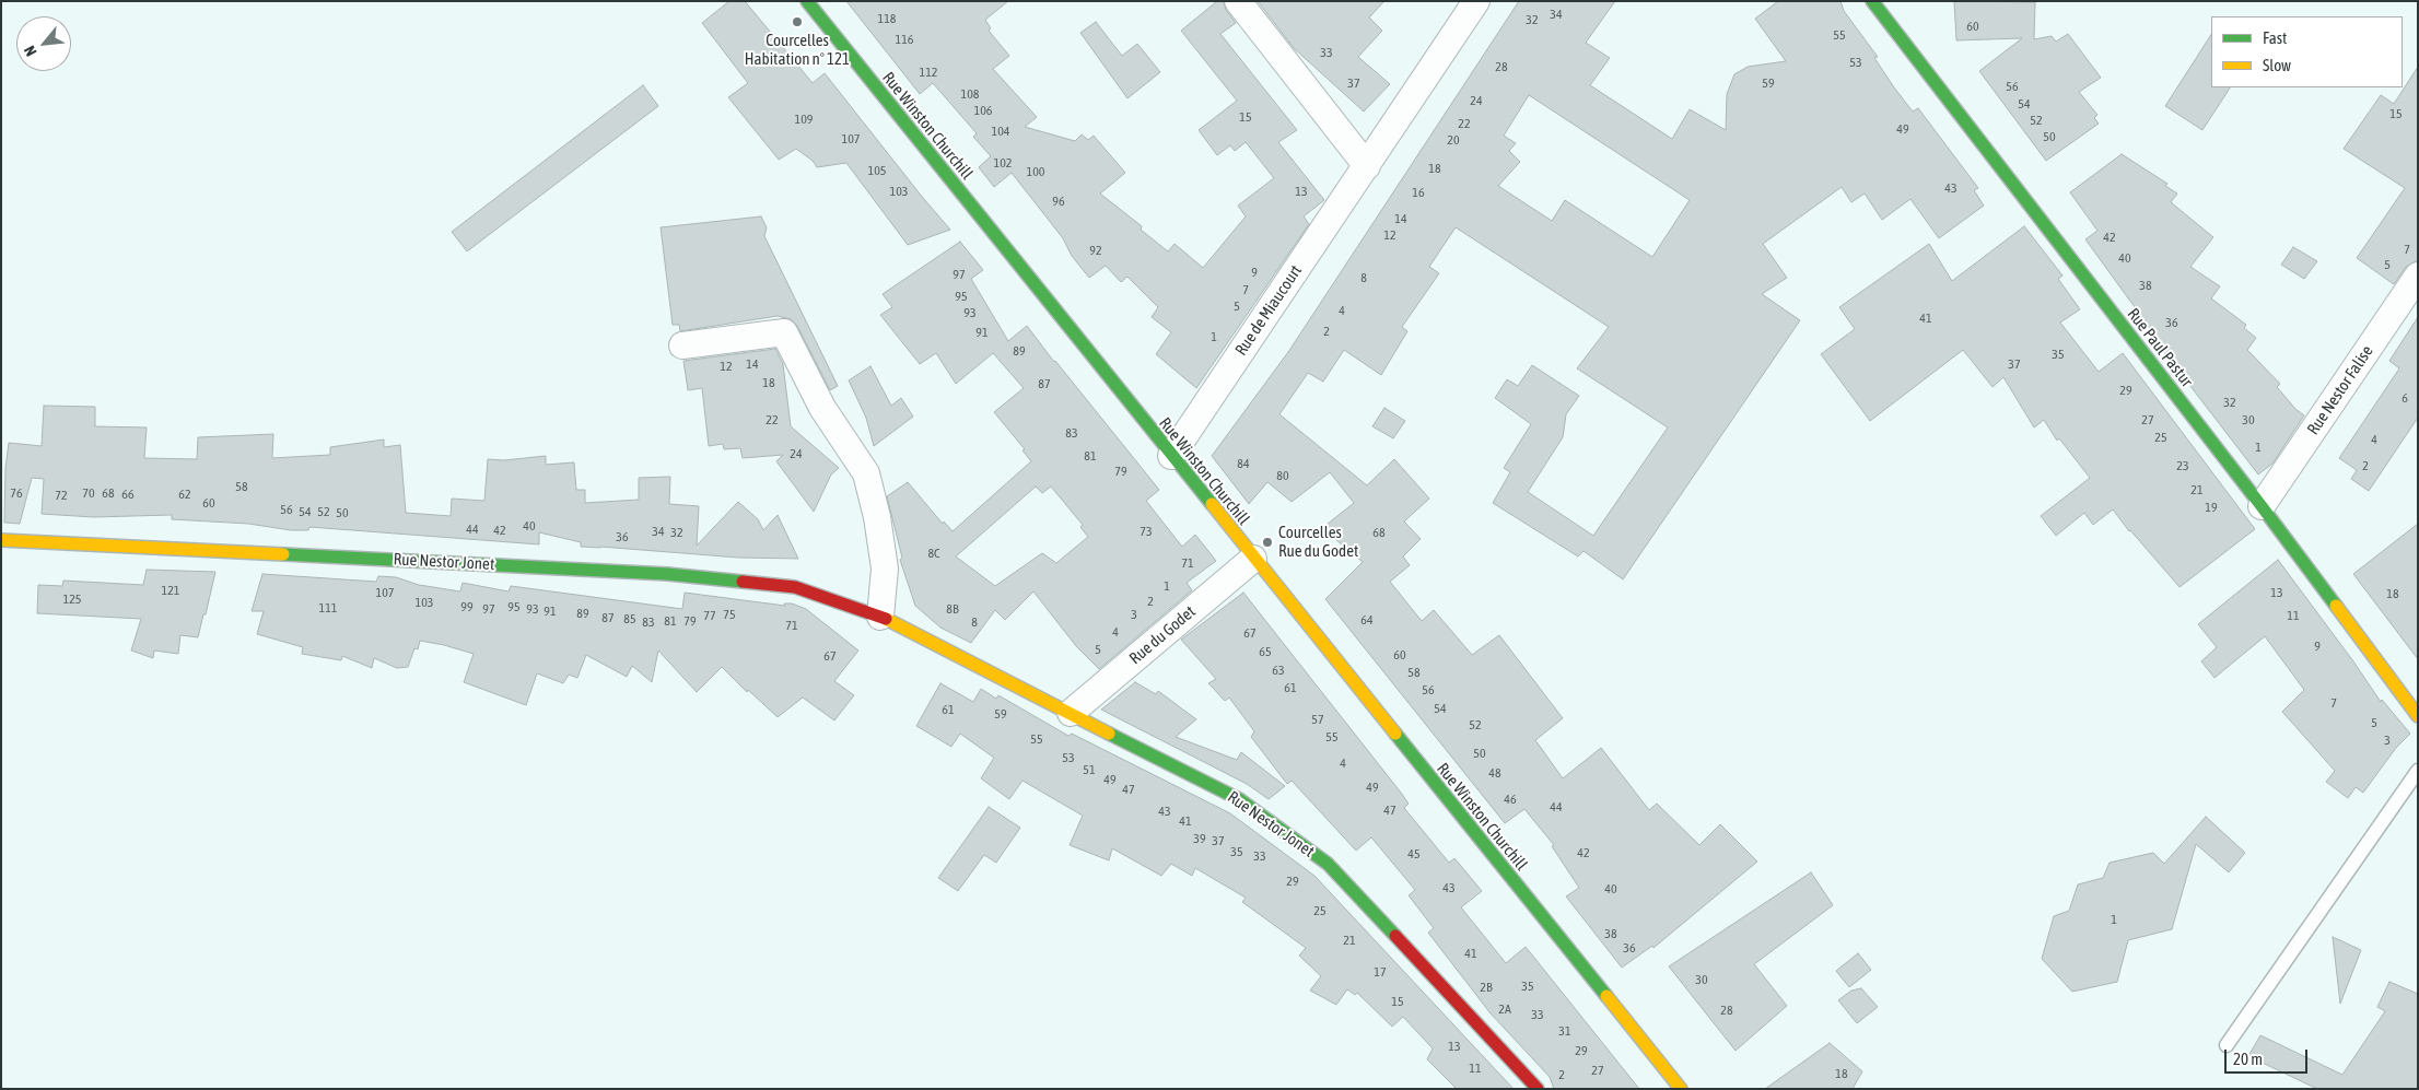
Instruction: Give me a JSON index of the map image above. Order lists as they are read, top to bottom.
{
  "streets": {
    "street": [
      "Rue Winston Churchill",
      "Rue de Miaucourt",
      "Rue Paul Pastur",
      "Rue Nestor Falise",
      "Rue Nestor Jonet",
      "Rue du Godet"
    ]
  },
  "crossings": [
    ["Rue Winston Churchill", "Rue de Miaucourt"],
    ["Rue Winston Churchill", "Rue du Godet"],
    ["Rue Paul Pastur", "Rue Nestor Falise"],
    ["Rue Nestor Jonet", "Rue du Godet"]
  ],
  "places": ["Courcelles Habitation n° 121", "Courcelles Rue du Godet"],
  "house_numbers": [
    "34",
    "118",
    "32",
    "60",
    "55",
    "116",
    "33",
    "53",
    "28",
    "112",
    "37",
    "59",
    "56",
    "108",
    "24",
    "54",
    "106",
    "15",
    "15",
    "109",
    "52",
    "22",
    "49",
    "104",
    "50",
    "107",
    "20",
    "102",
    "18",
    "105",
    "100",
    "43",
    "103",
    "13",
    "16",
    "96",
    "14",
    "12",
    "42",
    "7",
    "92",
    "40",
    "5",
    "9",
    "97",
    "8",
    "38",
    "7",
    "95",
    "5",
    "4",
    "93",
    "41",
    "36",
    "2",
    "91",
    "1",
    "89",
    "35",
    "14",
    "37",
    "12",
    "18",
    "87",
    "29",
    "6",
    "32",
    "22",
    "27",
    "30",
    "83",
    "25",
    "4",
    "1",
    "24",
    "81",
    "84",
    "23",
    "2",
    "79",
    "80",
    "58",
    "21",
    "76",
    "70",
    "68",
    "66",
    "62",
    "72",
    "60",
    "19",
    "56",
    "54",
    "52",
    "50",
    "40",
    "44",
    "42",
    "34",
    "73",
    "32",
    "68",
    "36",
    "8C",
    "71",
    "1",
    "121",
    "107",
    "13",
    "18",
    "125",
    "2",
    "103",
    "99",
    "95",
    "111",
    "97",
    "93",
    "8B",
    "91",
    "89",
    "75",
    "3",
    "77",
    "11",
    "87",
    "85",
    "64",
    "81",
    "79",
    "83",
    "8",
    "71",
    "4",
    "67",
    "9",
    "5",
    "65",
    "60",
    "67",
    "63",
    "58",
    "61",
    "56",
    "7",
    "54",
    "61",
    "59",
    "57",
    "5",
    "52",
    "55",
    "55",
    "3",
    "50",
    "53",
    "4",
    "51",
    "48",
    "49",
    "49",
    "47",
    "46",
    "44",
    "47",
    "43",
    "41",
    "39",
    "37",
    "35",
    "42",
    "45",
    "33",
    "29",
    "43",
    "40",
    "25",
    "1",
    "38",
    "21",
    "36",
    "41",
    "17",
    "30",
    "35",
    "2B",
    "15",
    "2A",
    "28",
    "33",
    "31",
    "13",
    "29",
    "11",
    "27",
    "18",
    "2"
  ],
  "legend": ["Fast", "Slow"],
  "scale_bar": "20 m",
  "north": "bottom left"
}
